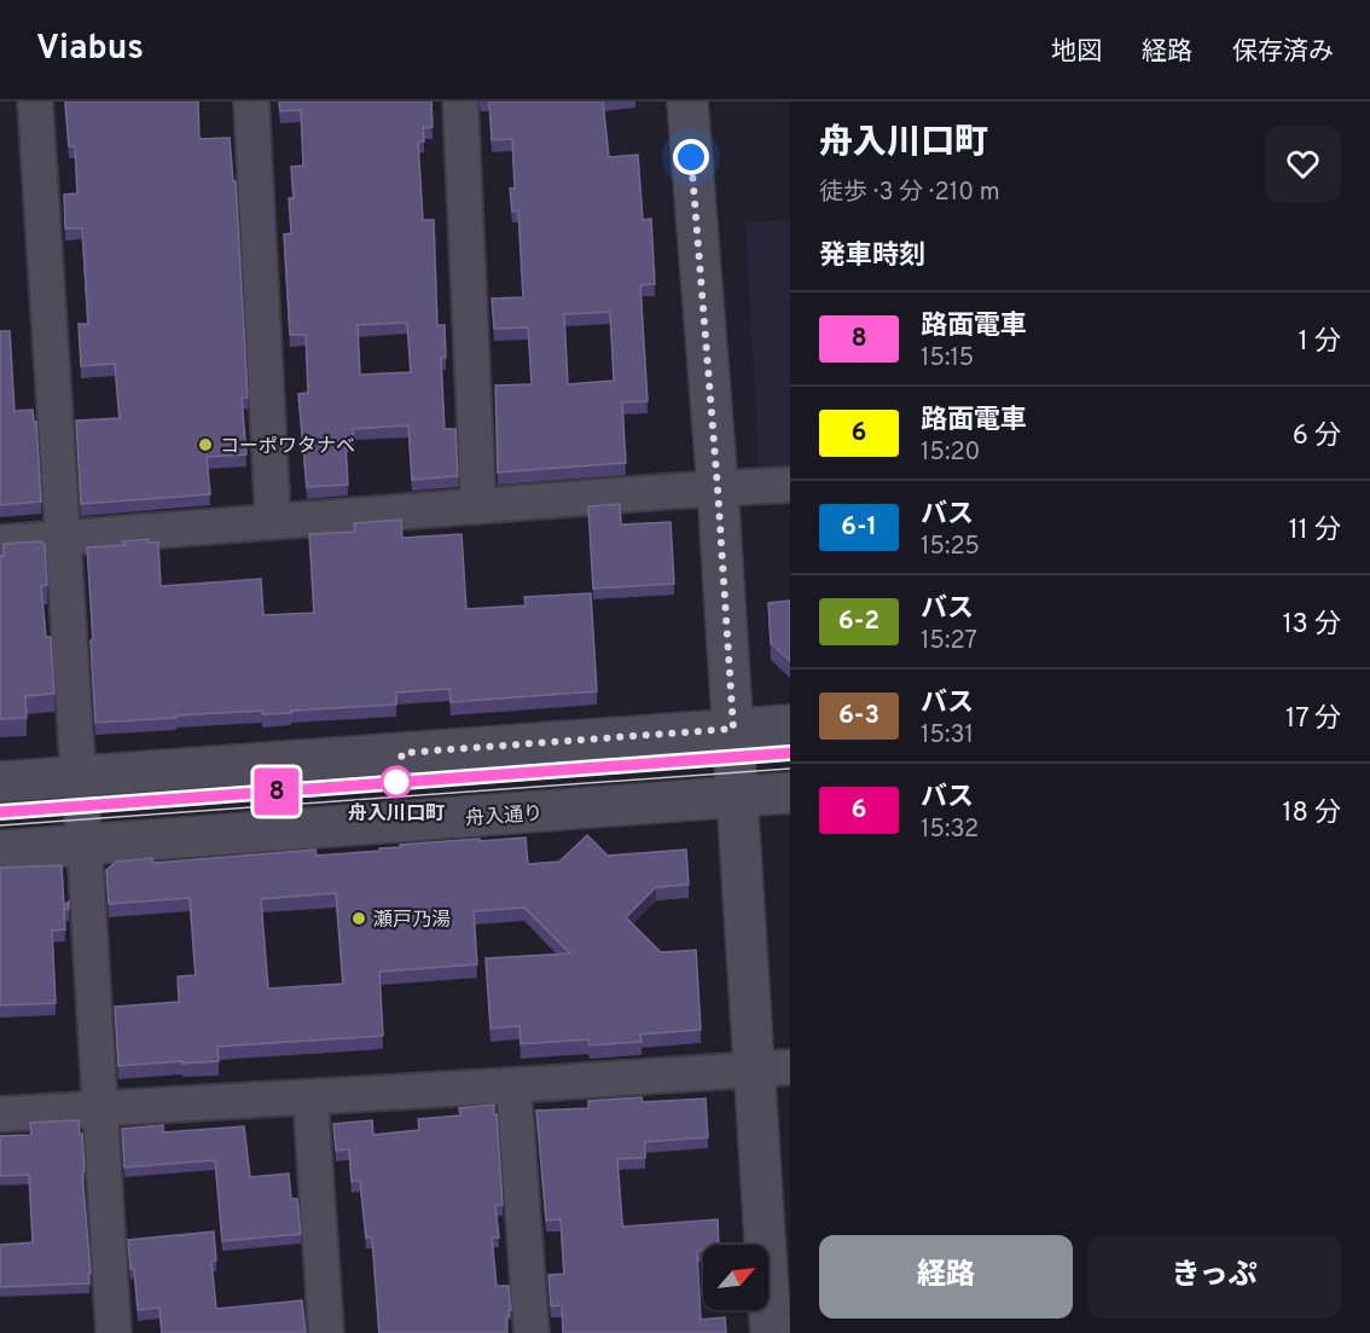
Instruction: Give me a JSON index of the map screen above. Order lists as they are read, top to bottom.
{
  "streets": {
    "street": ["舟入通り"]
  },
  "places": ["コーポワタナベ", "舟入川口町", "瀬戸乃湯"],
  "lines": ["tram line 8"],
  "north": "top right",
  "page": {
    "header": "Viabus",
    "nav": ["地図", "経路", "保存済み"],
    "on_map": "8",
    "heading": [
      ["舟入川口町", "徒歩 · 3 分 · 210 m"],
      "発車時刻"
    ],
    "list": [
      {
        "mark": "8",
        "name": "路面電車",
        "note": "15:15",
        "value": "1 分"
      },
      {
        "mark": "6",
        "name": "路面電車",
        "note": "15:20",
        "value": "6 分"
      },
      {
        "mark": "6-1",
        "name": "バス",
        "note": "15:25",
        "value": "11 分"
      },
      {
        "mark": "6-2",
        "name": "バス",
        "note": "15:27",
        "value": "13 分"
      },
      {
        "mark": "6-3",
        "name": "バス",
        "note": "15:31",
        "value": "17 分"
      },
      {
        "mark": "6",
        "name": "バス",
        "note": "15:32",
        "value": "18 分"
      }
    ],
    "buttons": ["経路", "きっぷ"]
  }
}
